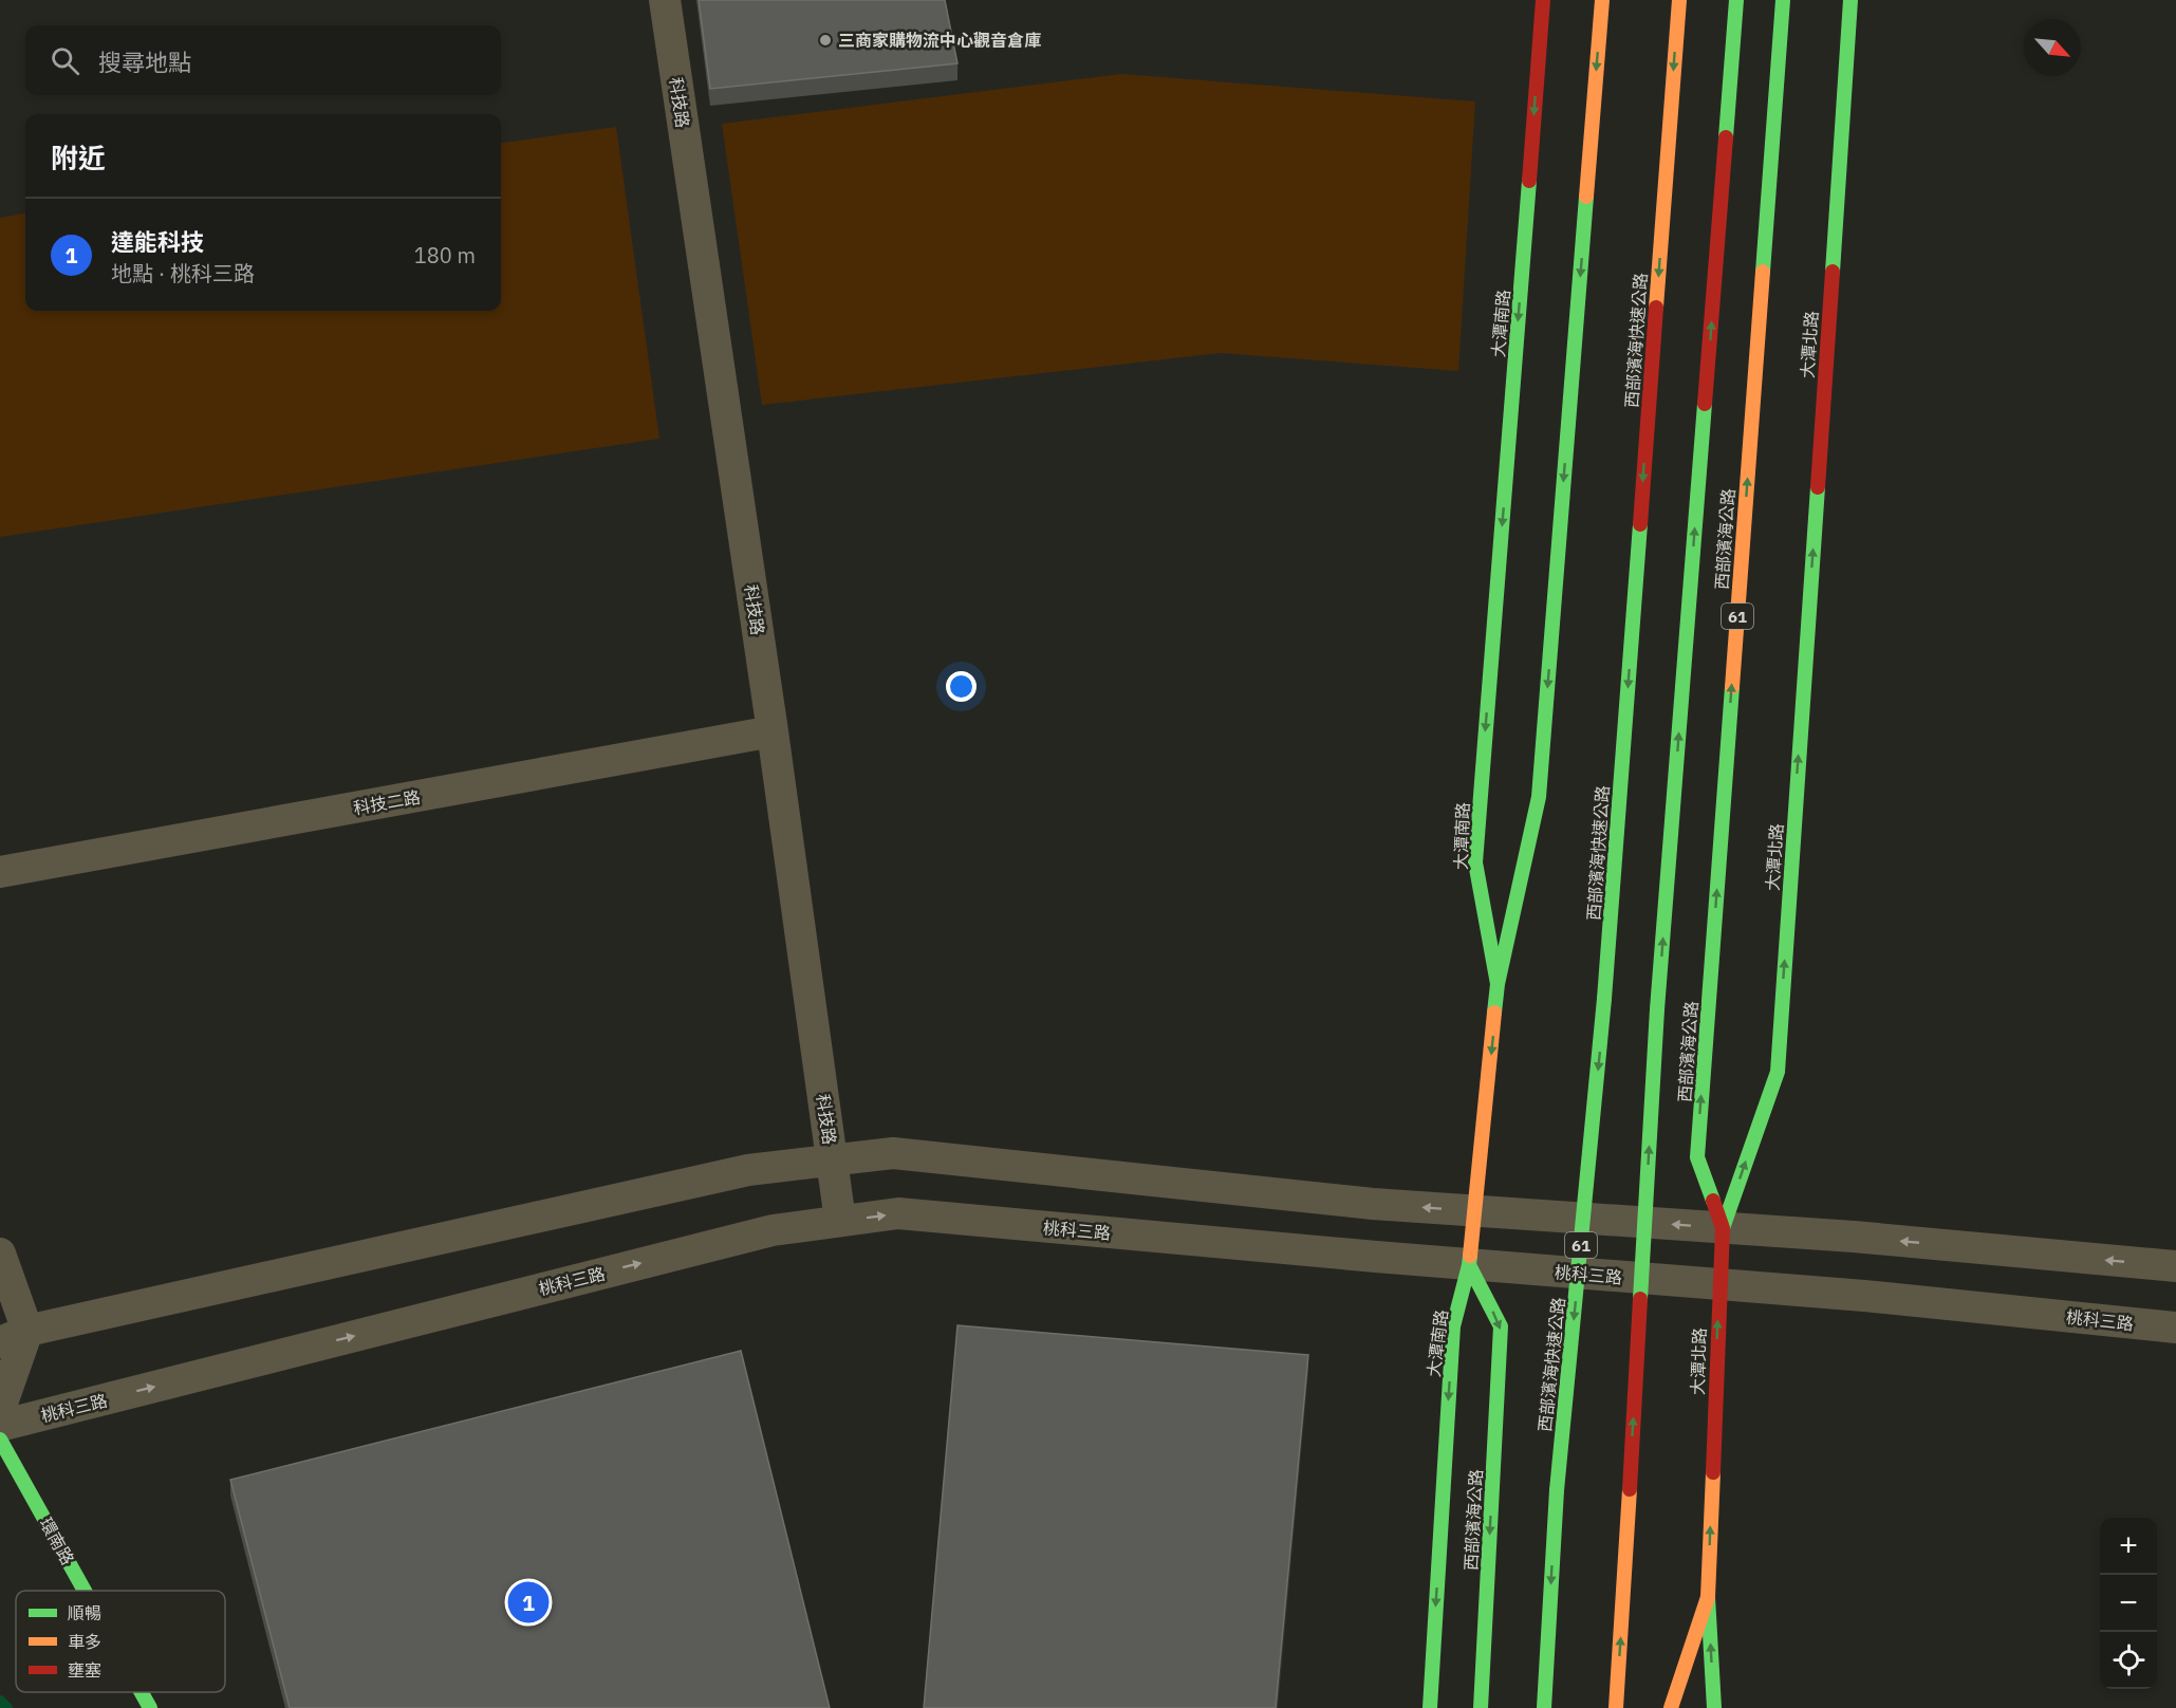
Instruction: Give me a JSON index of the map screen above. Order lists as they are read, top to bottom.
{
  "streets": {
    "main road": [
      "大潭南路",
      "西部濱海快速公路",
      "大潭北路",
      "西部濱海公路",
      "61",
      "環南路"
    ],
    "street": ["科技路", "科技二路", "桃科三路"]
  },
  "crossings": [
    ["科技路", "科技二路"],
    ["科技路", "桃科三路"],
    ["大潭南路", "西部濱海公路"],
    ["大潭南路", "桃科三路"],
    ["大潭北路", "西部濱海公路"],
    ["大潭北路", "61"],
    ["大潭北路", "桃科三路"],
    ["西部濱海公路", "桃科三路"]
  ],
  "places": ["三商家購物流中心觀音倉庫"],
  "legend": ["順暢", "車多", "壅塞"],
  "north": "bottom right",
  "page": {
    "search": "搜尋地點",
    "heading": "附近",
    "list": [
      {
        "mark": "1",
        "name": "達能科技",
        "note": "地點 · 桃科三路",
        "value": "180 m"
      }
    ],
    "map_buttons": ["+", "−"],
    "pins": "1"
  }
}
